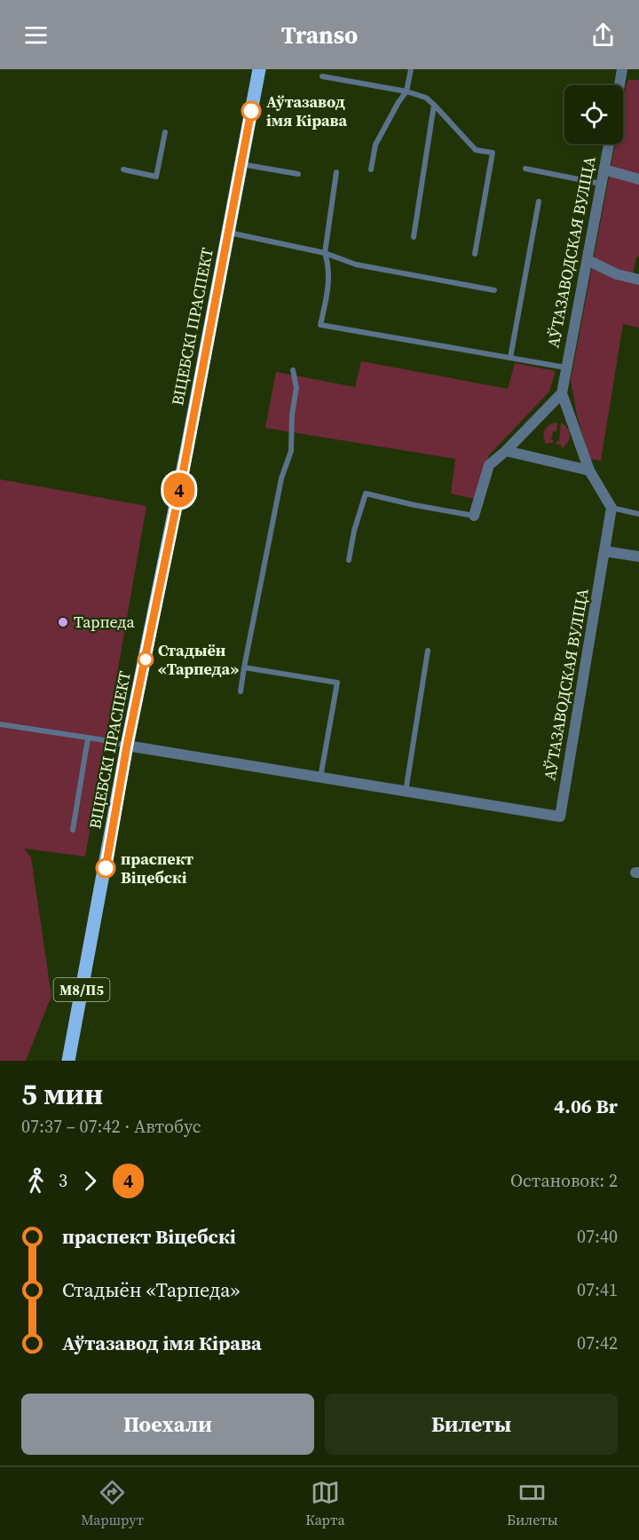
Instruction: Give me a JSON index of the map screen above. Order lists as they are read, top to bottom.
{
  "streets": {
    "main road": ["ВІЦЕБСКІ ПРАСПЕКТ", "М8/П5"],
    "street": ["АЎТАЗАВОДСКАЯ ВУЛІЦА"]
  },
  "crossings": [
    ["АЎТАЗАВОДСКАЯ ВУЛІЦА", "ВІЦЕБСКІ ПРАСПЕКТ"]
  ],
  "places": [
    "Аўтазавод імя Кірава",
    "Тарпеда",
    "Стадыён «Тарпеда»",
    "праспект Віцебскі"
  ],
  "lines": ["bus line 4"],
  "page": {
    "header": "Transo",
    "on_map": "4",
    "heading": ["5 мин", "07:37 – 07:42 · Автобус", "4.06 Br"],
    "legs": ["3", "4", "Остановок: 2"],
    "list": [
      {
        "name": "праспект Віцебскі",
        "value": "07:40"
      },
      {
        "name": "Стадыён «Тарпеда»",
        "value": "07:41"
      },
      {
        "name": "Аўтазавод імя Кірава",
        "value": "07:42"
      }
    ],
    "buttons": ["Поехали", "Билеты"],
    "tabs": ["Маршрут", "Карта", "Билеты"]
  }
}
